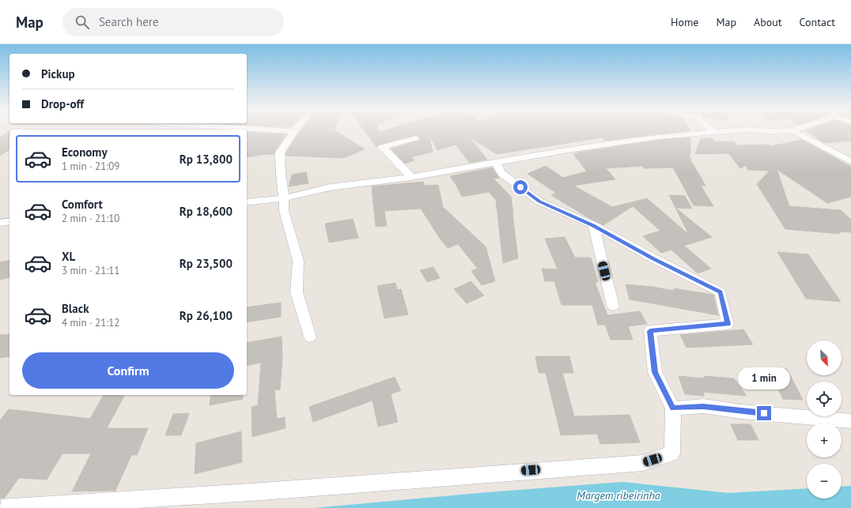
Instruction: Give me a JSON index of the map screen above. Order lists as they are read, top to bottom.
{
  "water": ["Margem ribeirinha"],
  "north": "bottom right",
  "page": {
    "header": "Map",
    "search": "Search here",
    "nav": [
      "Home",
      "Map",
      "About",
      "Contact"
    ],
    "banner": ["Pickup", "Drop-off"],
    "list": [
      {
        "name": "Economy",
        "note": "1 min · 21:09",
        "value": "Rp 13,800"
      },
      {
        "name": "Comfort",
        "note": "2 min · 21:10",
        "value": "Rp 18,600"
      },
      {
        "name": "XL",
        "note": "3 min · 21:11",
        "value": "Rp 23,500"
      },
      {
        "name": "Black",
        "note": "4 min · 21:12",
        "value": "Rp 26,100"
      }
    ],
    "map_buttons": ["+", "−"],
    "buttons": "Confirm",
    "bubble": "1 min"
  }
}
